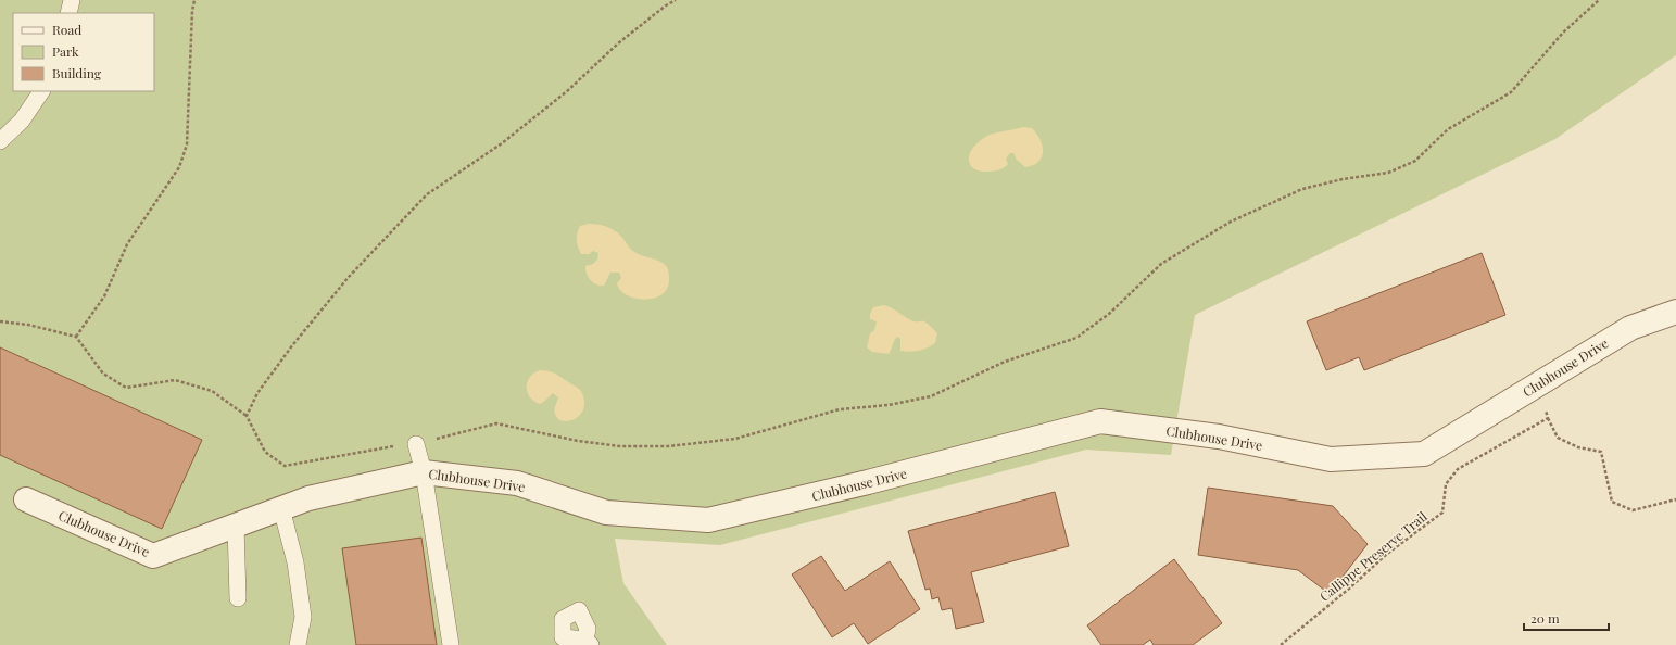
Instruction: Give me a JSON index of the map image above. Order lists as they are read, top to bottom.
{
  "streets": {
    "street": ["Clubhouse Drive"],
    "path": ["Callippe Preserve Trail"]
  },
  "legend": ["Road", "Park", "Building"],
  "scale_bar": "20 m"
}
